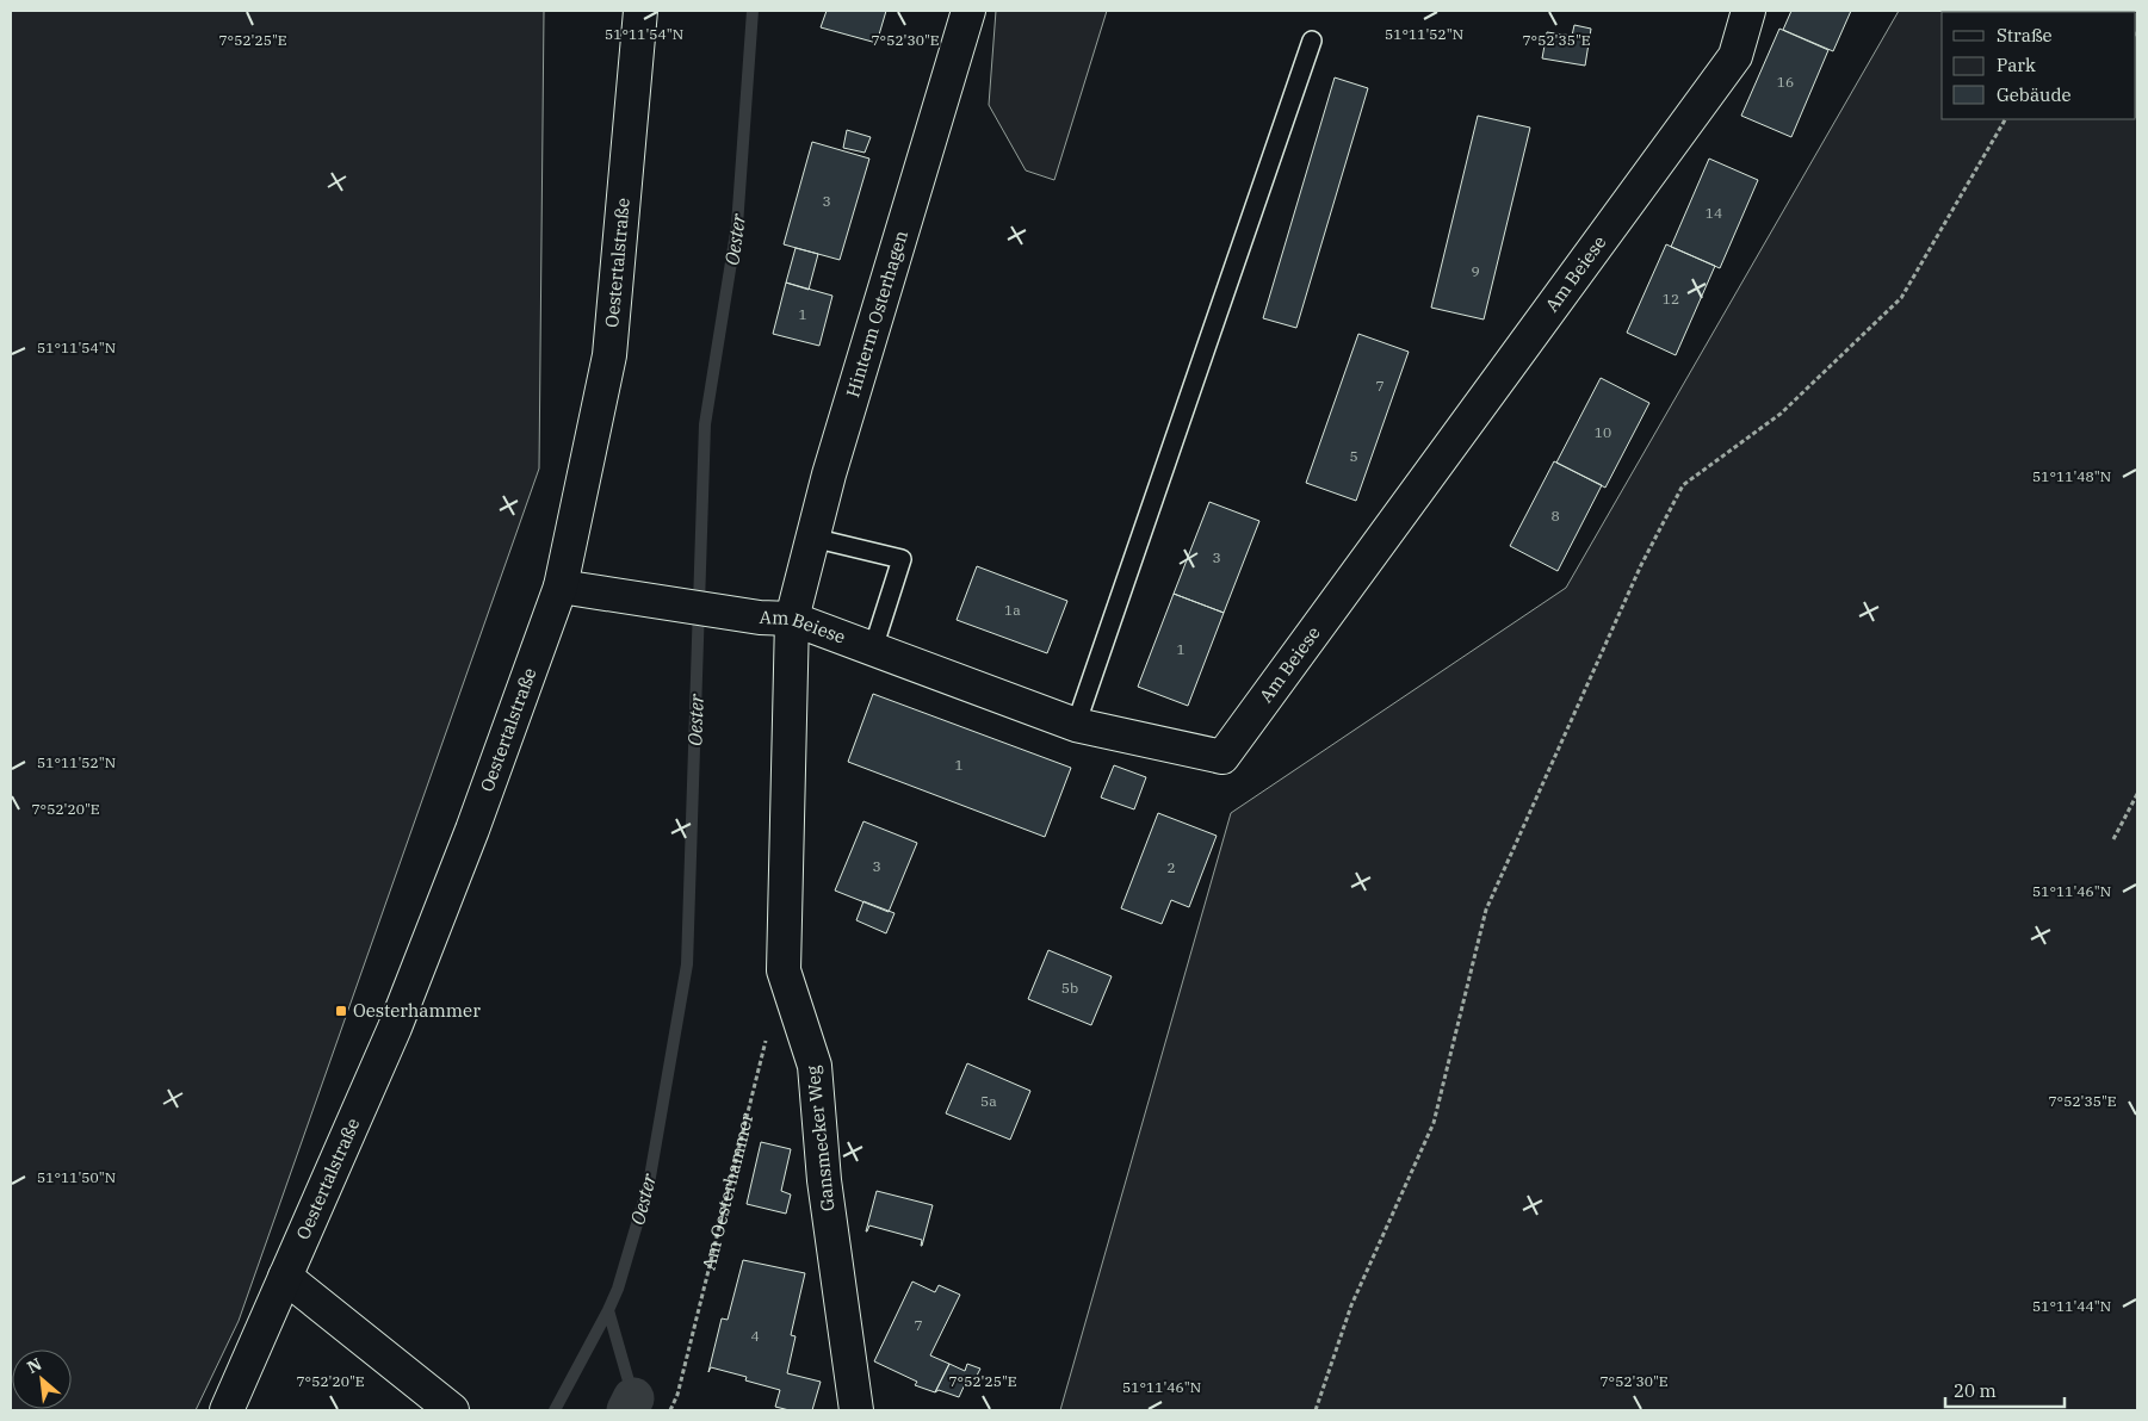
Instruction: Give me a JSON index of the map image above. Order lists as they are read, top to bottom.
{
  "streets": {
    "street": [
      "Oestertalstraße",
      "Am Beiese",
      "Hinterm Osterhagen",
      "Gansmecker Weg"
    ],
    "path": ["Am Oesterhammer"]
  },
  "crossings": [
    ["Oestertalstraße", "Am Beiese"],
    ["Am Beiese", "Hinterm Osterhagen"],
    ["Am Beiese", "Gansmecker Weg"],
    ["Hinterm Osterhagen", "Gansmecker Weg"]
  ],
  "water": ["Oester"],
  "places": {
    "transit": ["Oesterhammer"]
  },
  "house_numbers": [
    "16",
    "3",
    "14",
    "9",
    "12",
    "1",
    "7",
    "10",
    "5",
    "8",
    "3",
    "1a",
    "1",
    "1",
    "3",
    "2",
    "5b",
    "5a",
    "7",
    "4"
  ],
  "legend": ["Straße", "Park", "Gebäude"],
  "scale_bar": "20 m",
  "north": "top left",
  "coordinates": [
    "51°11'54\"N",
    "51°11'52\"N",
    "7°52'25\"E",
    "7°52'35\"E",
    "7°52'30\"E",
    "51°11'48\"N",
    "7°52'20\"E",
    "51°11'46\"N",
    "51°11'50\"N",
    "51°11'44\"N"
  ]
}
